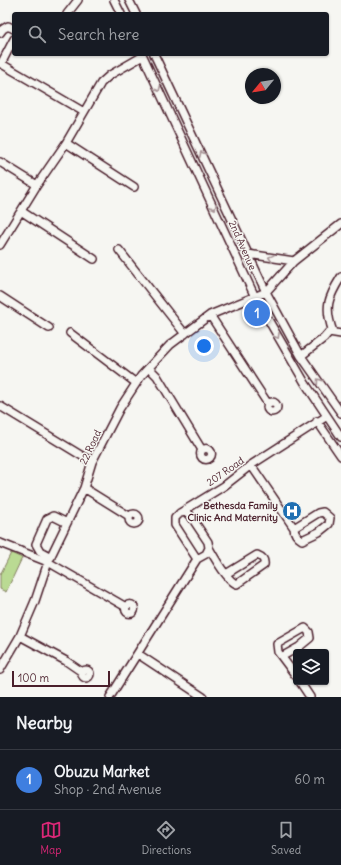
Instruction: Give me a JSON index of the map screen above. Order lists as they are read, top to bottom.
{
  "streets": {
    "street": ["2nd Avenue", "22 Road", "207 Road"]
  },
  "crossings": [
    ["2nd Avenue", "22 Road"],
    ["2nd Avenue", "207 Road"]
  ],
  "places": {
    "hospital": ["Bethesda Family Clinic And Maternity"]
  },
  "scale_bar": "100 m",
  "north": "bottom left",
  "page": {
    "search": "Search here",
    "pins": "1",
    "scale": "100 m",
    "heading": "Nearby",
    "list": [
      {
        "mark": "1",
        "name": "Obuzu Market",
        "note": "Shop · 2nd Avenue",
        "value": "60 m"
      }
    ],
    "nav": ["Map", "Directions", "Saved"]
  }
}
